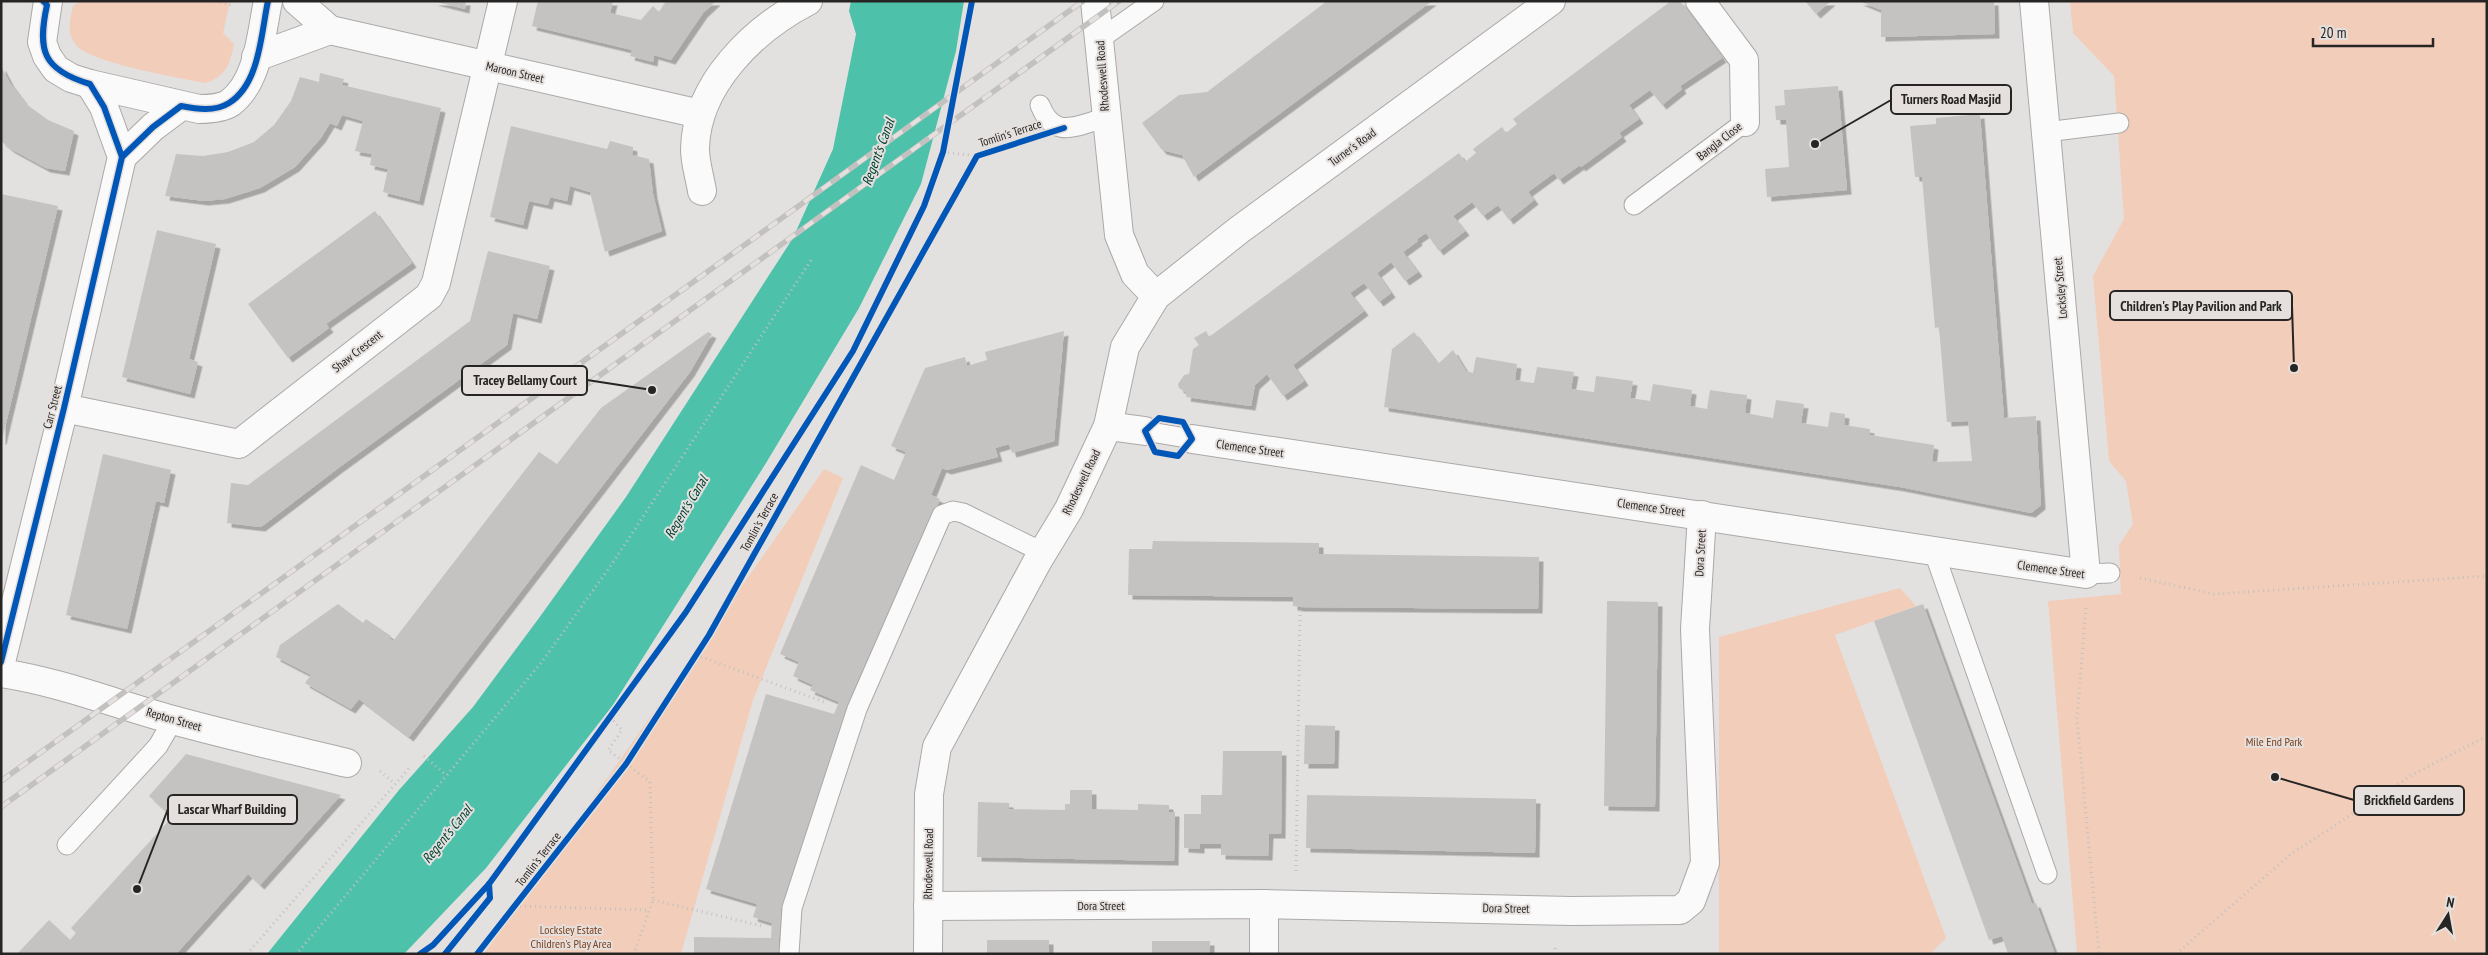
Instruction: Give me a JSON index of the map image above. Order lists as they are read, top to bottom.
{
  "streets": {
    "street": [
      "Maroon Street",
      "Rhodeswell Road",
      "Bangla Close",
      "Turner's Road",
      "Locksley Street",
      "Shaw Crescent",
      "Carr Street",
      "Clemence Street",
      "Dora Street",
      "Repton Street"
    ],
    "cycle path": ["Tomlin's Terrace"]
  },
  "crossings": [
    ["Maroon Street", "Shaw Crescent"],
    ["Rhodeswell Road", "Turner's Road"],
    ["Rhodeswell Road", "Clemence Street"],
    ["Rhodeswell Road", "Dora Street"],
    ["Locksley Street", "Clemence Street"],
    ["Shaw Crescent", "Carr Street"],
    ["Clemence Street", "Dora Street"]
  ],
  "water": ["Regent's Canal"],
  "parks": ["Mile End Park", "Locksley Estate Children's Play Area"],
  "places": [
    "Turners Road Masjid",
    "Children's Play Pavilion and Park",
    "Tracey Bellamy Court",
    "Brickfield Gardens",
    "Lascar Wharf Building"
  ],
  "scale_bar": "20 m",
  "north": "top"
}
